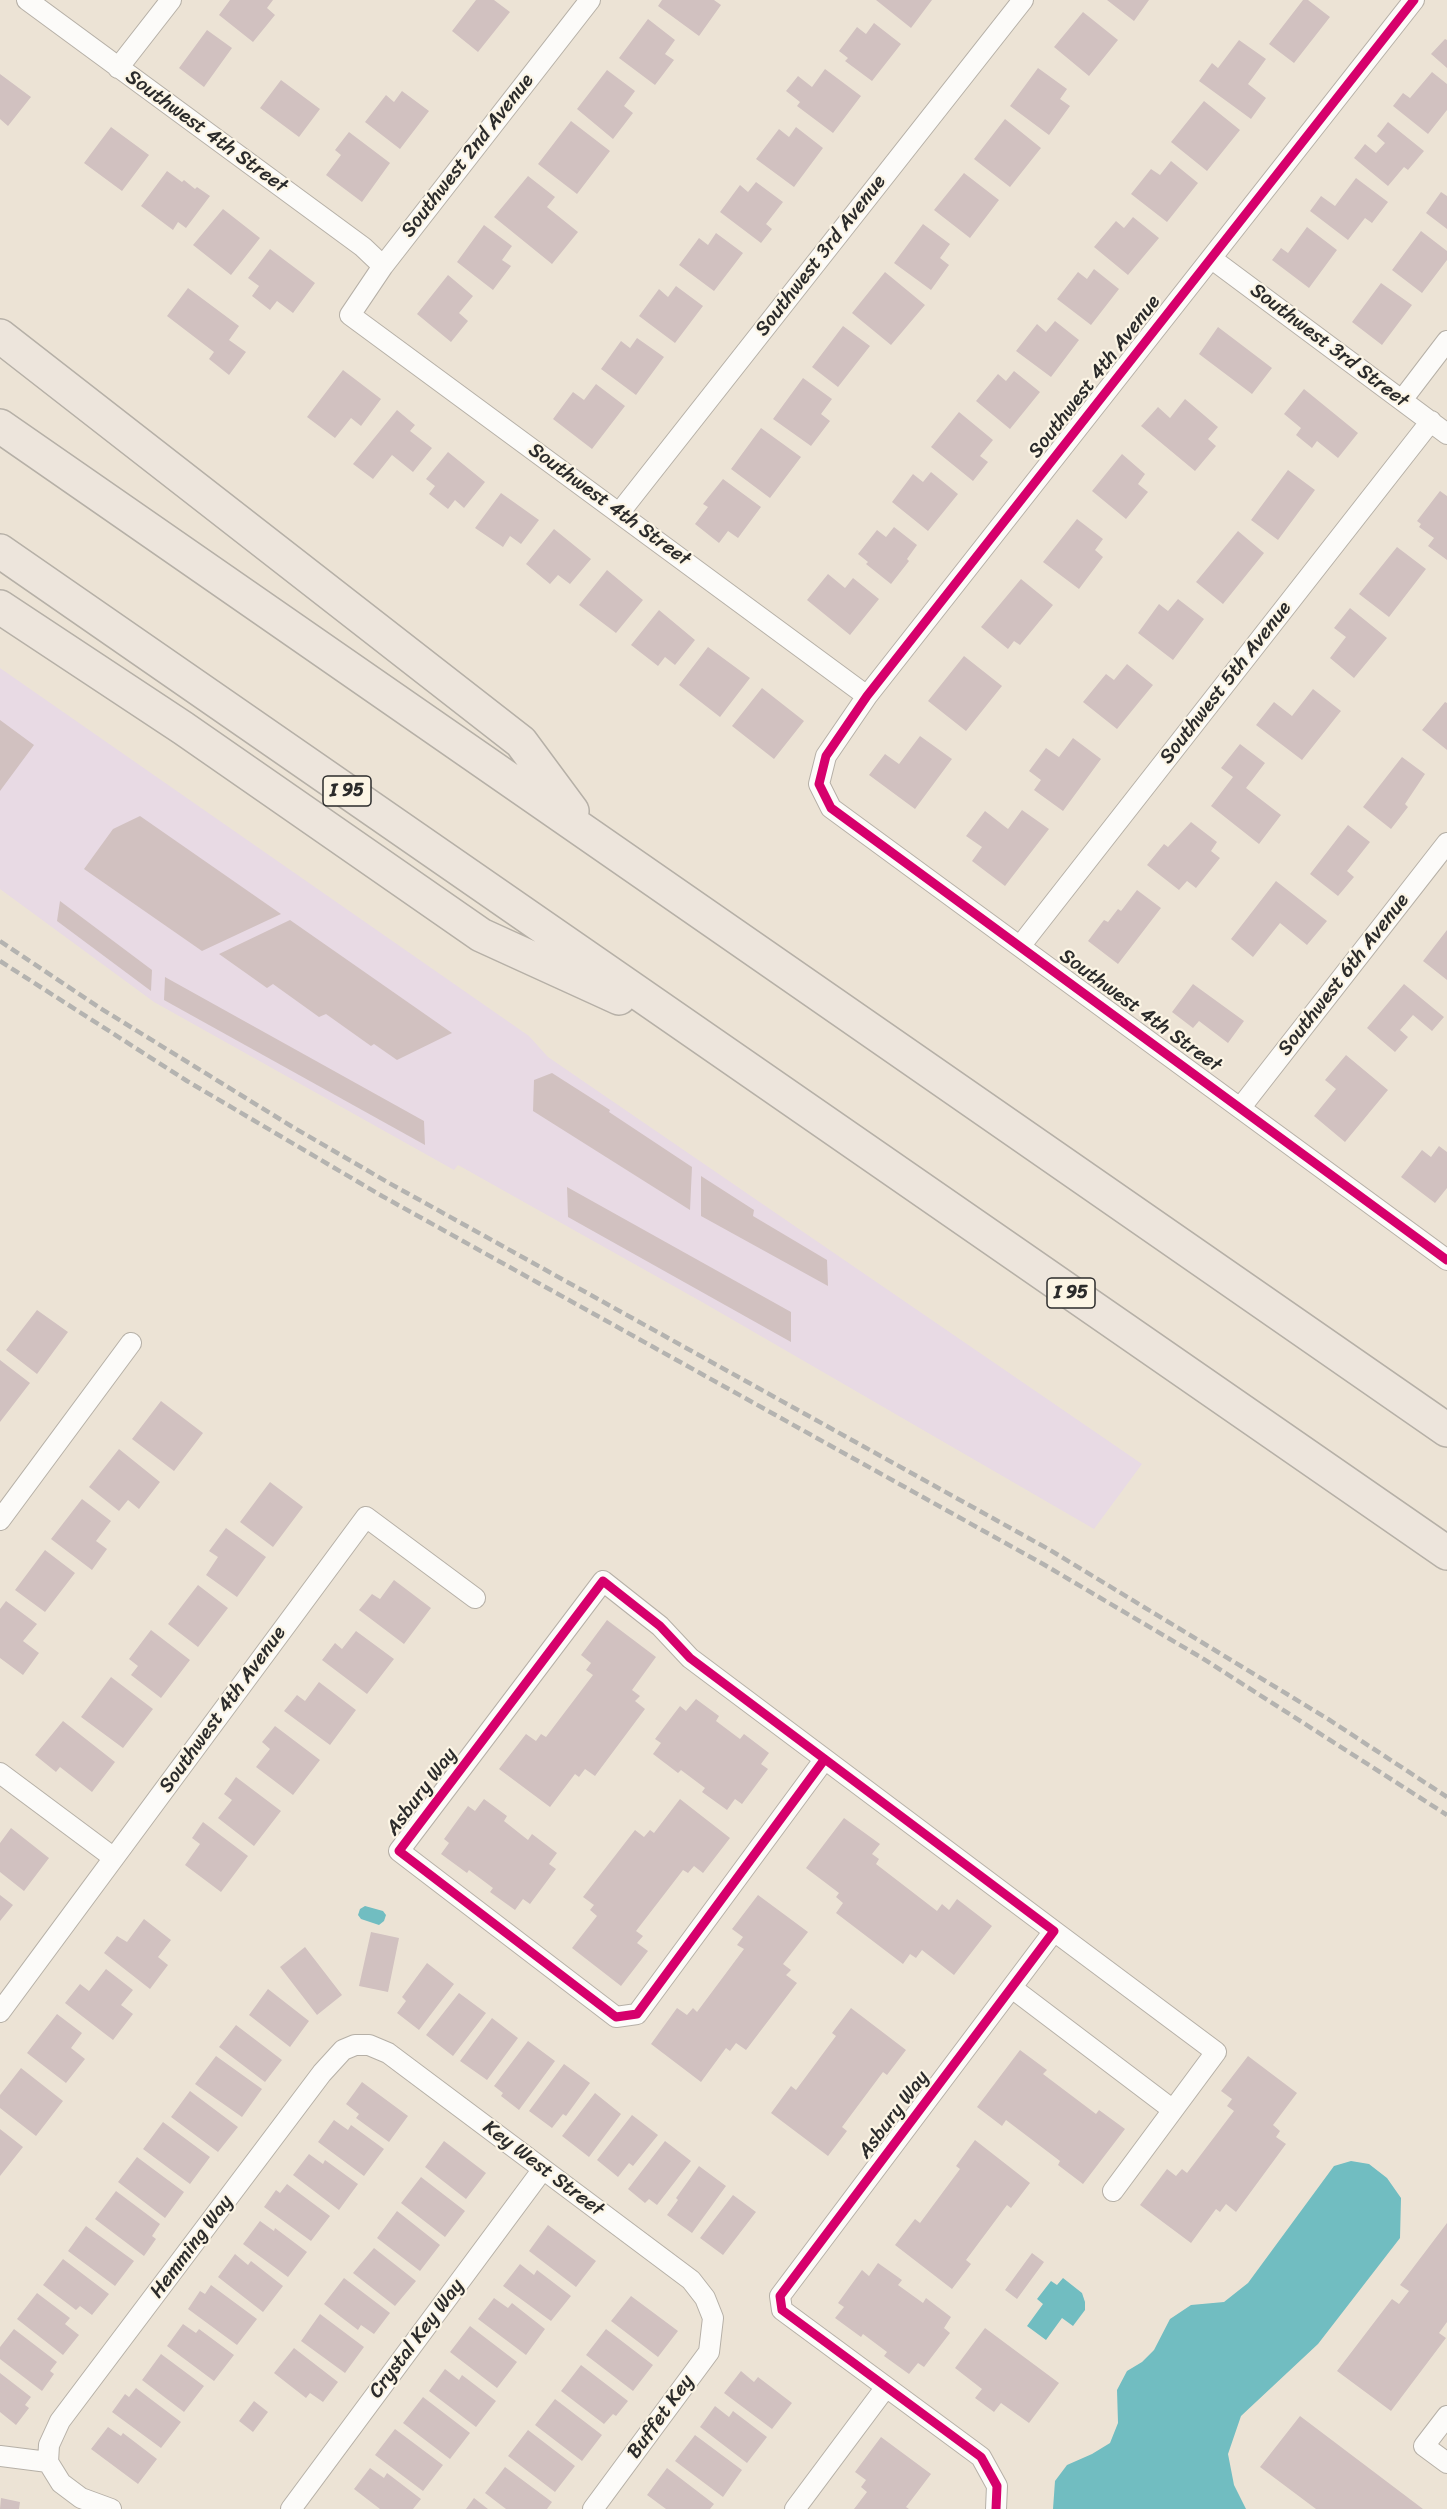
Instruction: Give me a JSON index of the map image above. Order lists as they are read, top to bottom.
{
  "streets": {
    "highway": ["I 95"],
    "street": [
      "Southwest 4th Street",
      "Southwest 2nd Avenue",
      "Southwest 3rd Avenue",
      "Southwest 3rd Street",
      "Southwest 4th Avenue",
      "Southwest 5th Avenue",
      "Southwest 6th Avenue",
      "Asbury Way",
      "Key West Street",
      "Hemming Way",
      "Crystal Key Way",
      "Buffet Key"
    ]
  },
  "crossings": [
    ["Southwest 4th Street", "Southwest 2nd Avenue"],
    ["Southwest 4th Street", "Southwest 3rd Avenue"],
    ["Southwest 4th Street", "Southwest 4th Avenue"],
    ["Southwest 4th Street", "Southwest 5th Avenue"],
    ["Southwest 4th Street", "Southwest 6th Avenue"],
    ["Southwest 3rd Street", "Southwest 4th Avenue"],
    ["Southwest 3rd Street", "Southwest 5th Avenue"],
    ["Key West Street", "Hemming Way"],
    ["Key West Street", "Crystal Key Way"],
    ["Key West Street", "Buffet Key"]
  ]
}
